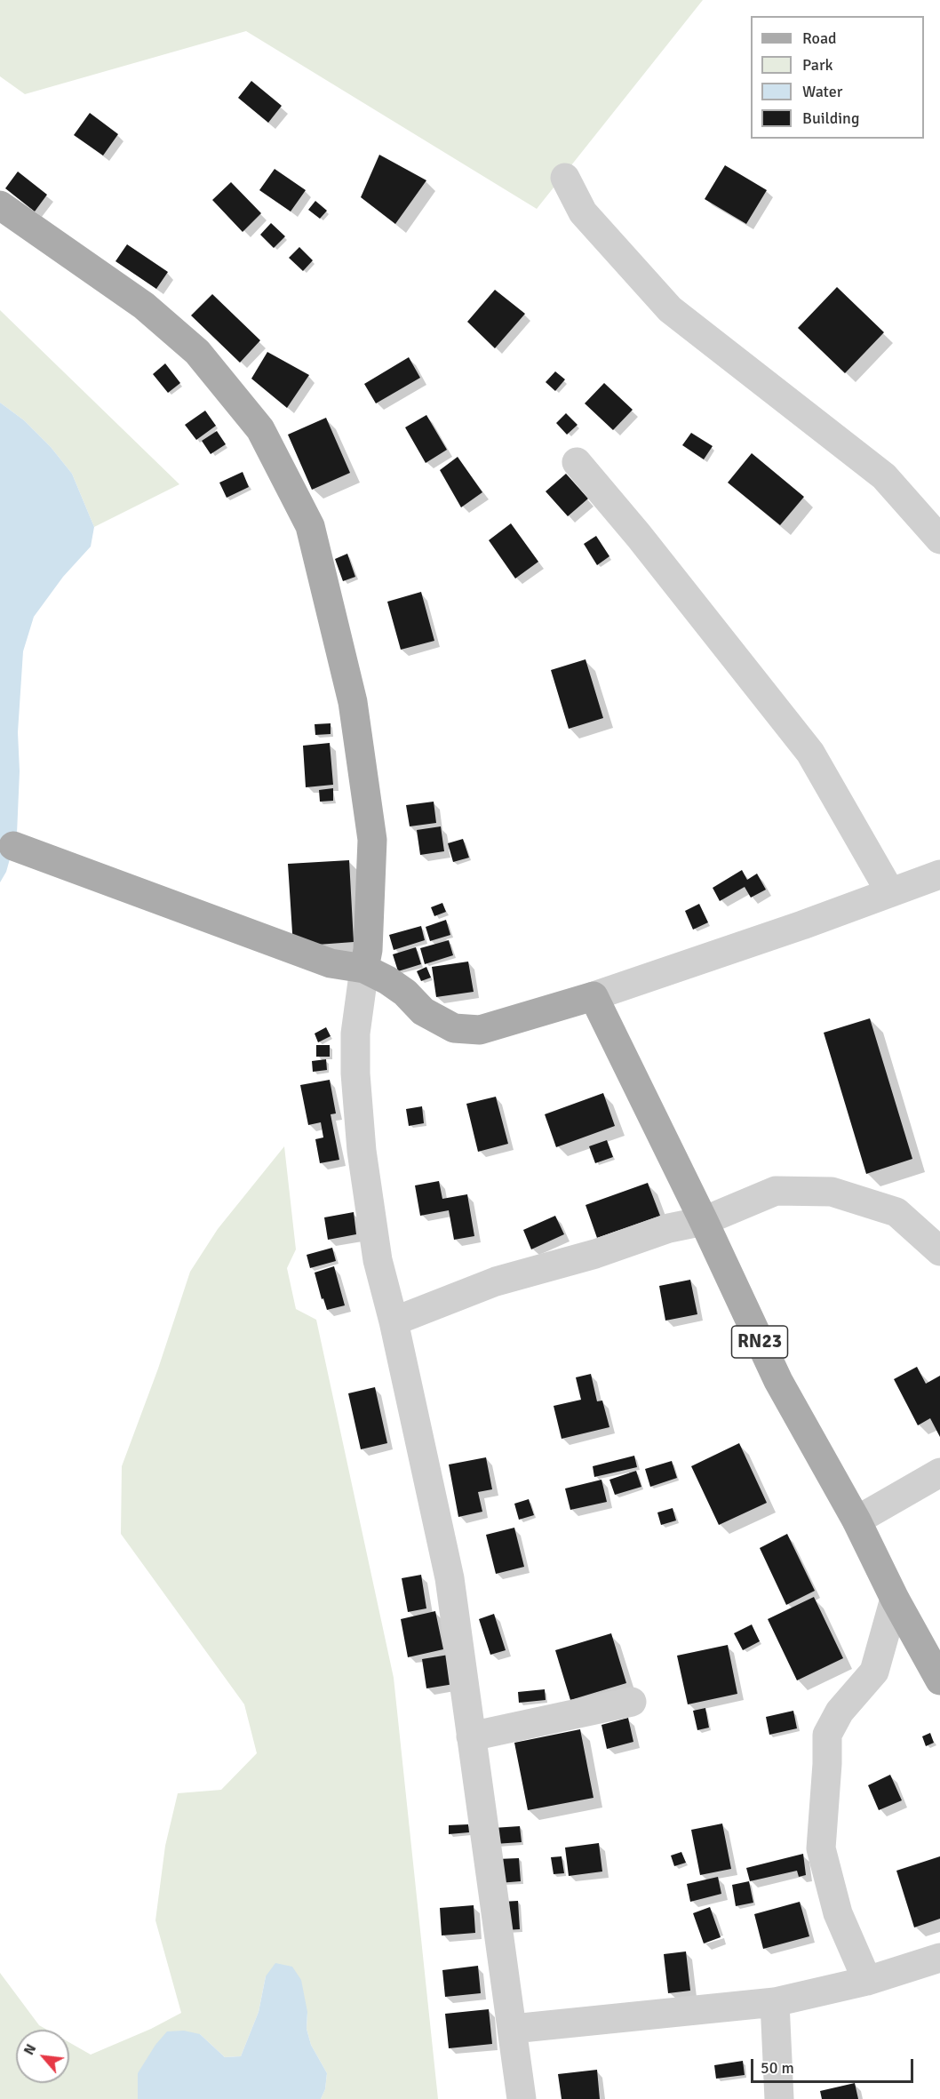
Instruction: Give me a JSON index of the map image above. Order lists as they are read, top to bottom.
{
  "streets": {
    "main road": ["RN23"]
  },
  "legend": [
    "Road",
    "Park",
    "Water",
    "Building"
  ],
  "scale_bar": "50 m",
  "north": "top left"
}
